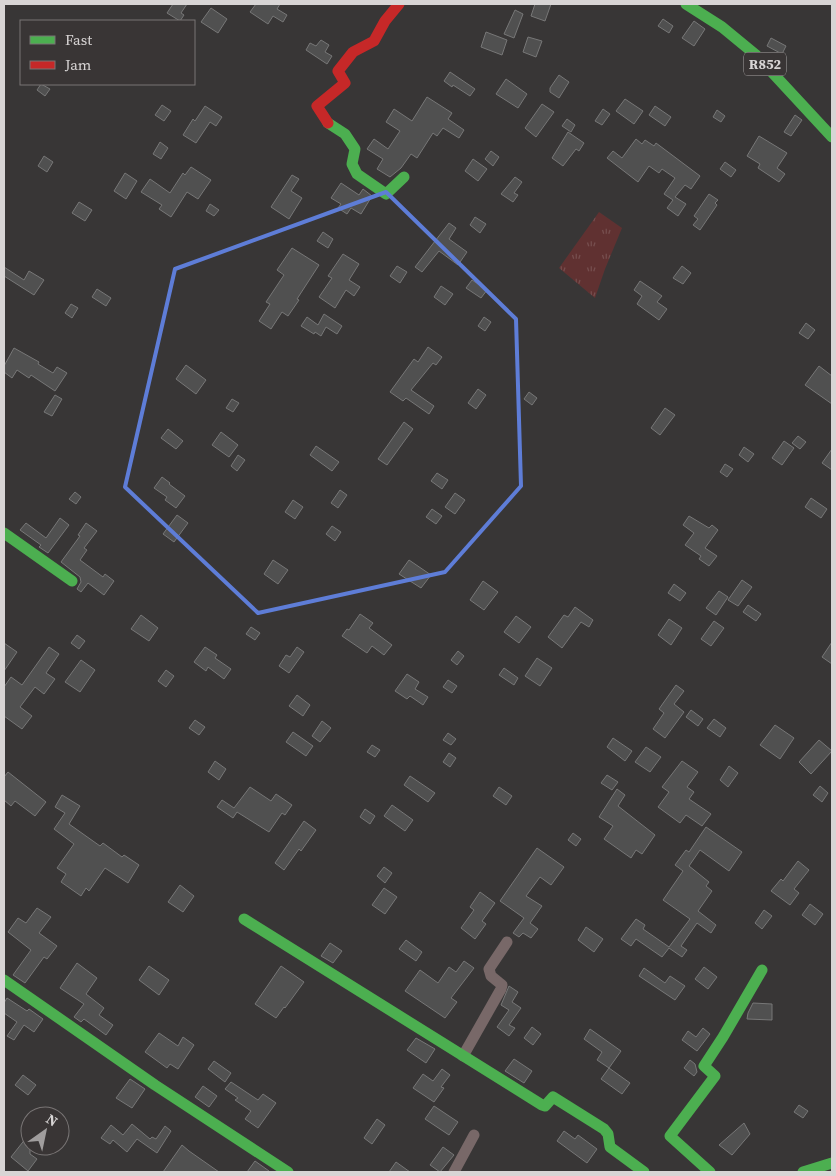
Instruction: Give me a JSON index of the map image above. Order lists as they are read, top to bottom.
{
  "streets": {
    "main road": ["R852"]
  },
  "legend": ["Fast", "Jam"],
  "north": "top right"
}
